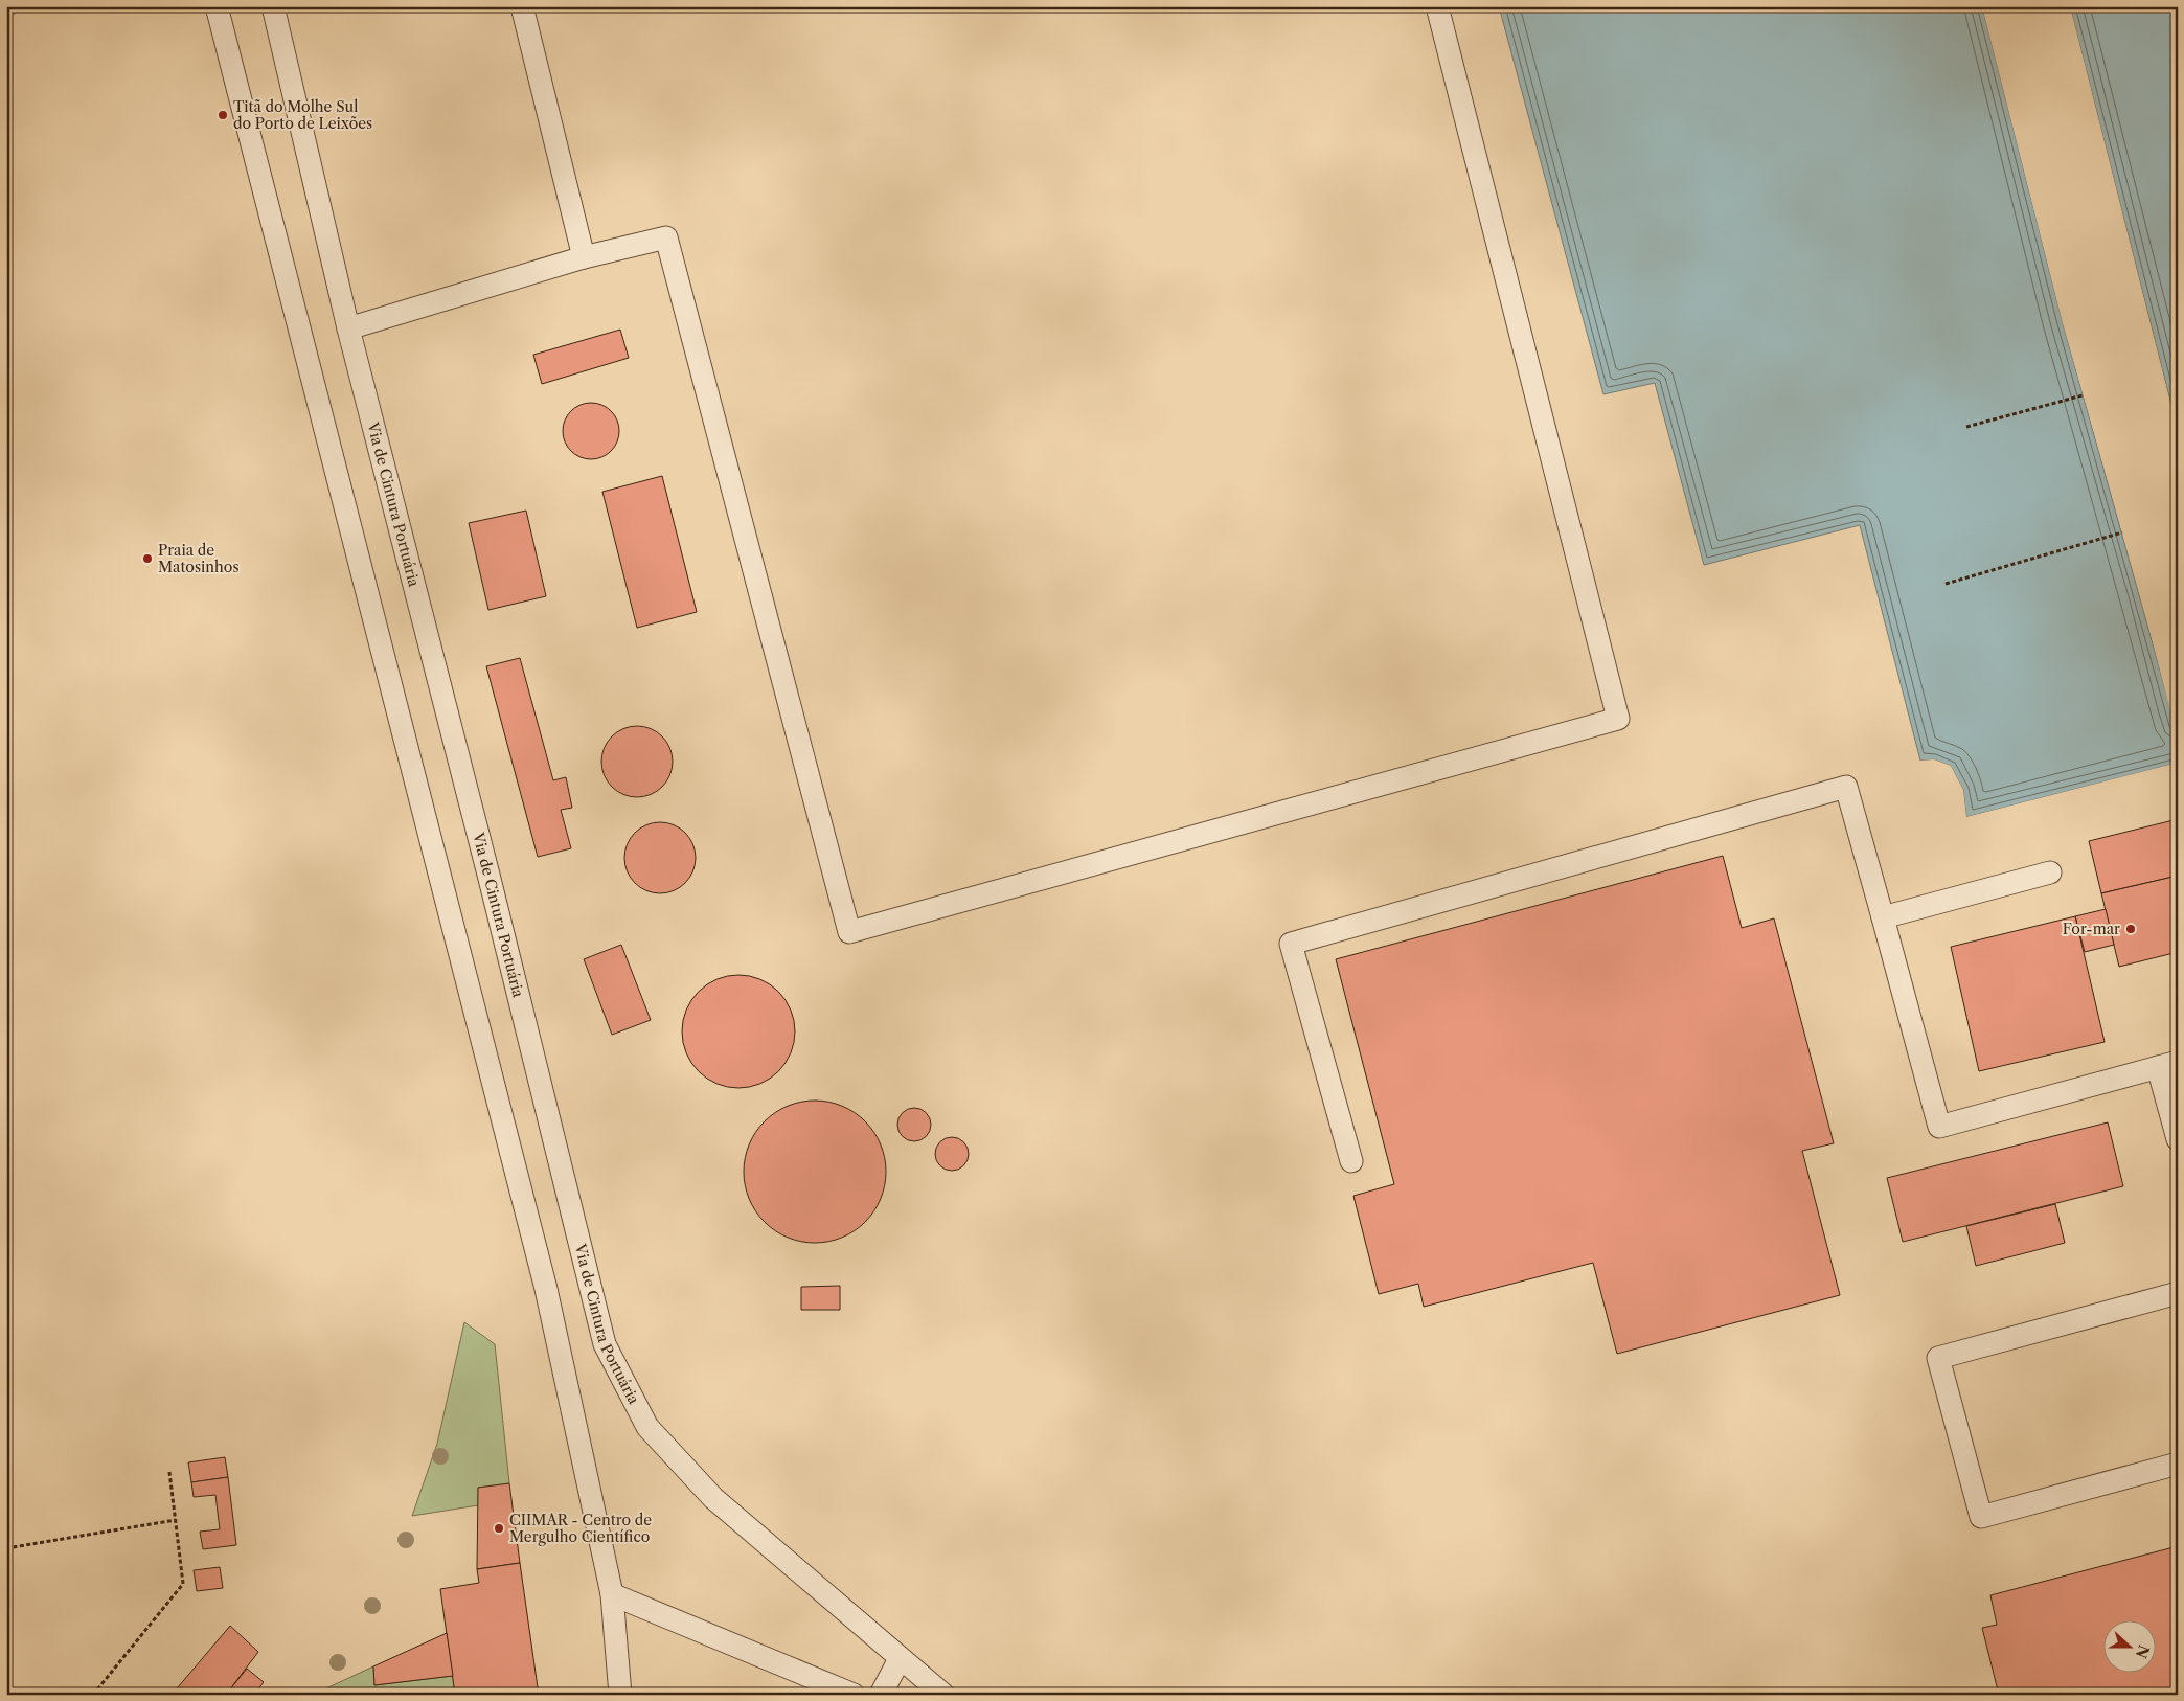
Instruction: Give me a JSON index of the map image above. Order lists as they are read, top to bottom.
{
  "streets": {
    "lane": ["Via de Cintura Portuária"]
  },
  "places": [
    "Titã do Molhe Sul do Porto de Leixões",
    "Praia de Matosinhos",
    "For-mar",
    "CIIMAR - Centro de Mergulho Científico"
  ],
  "north": "right"
}
